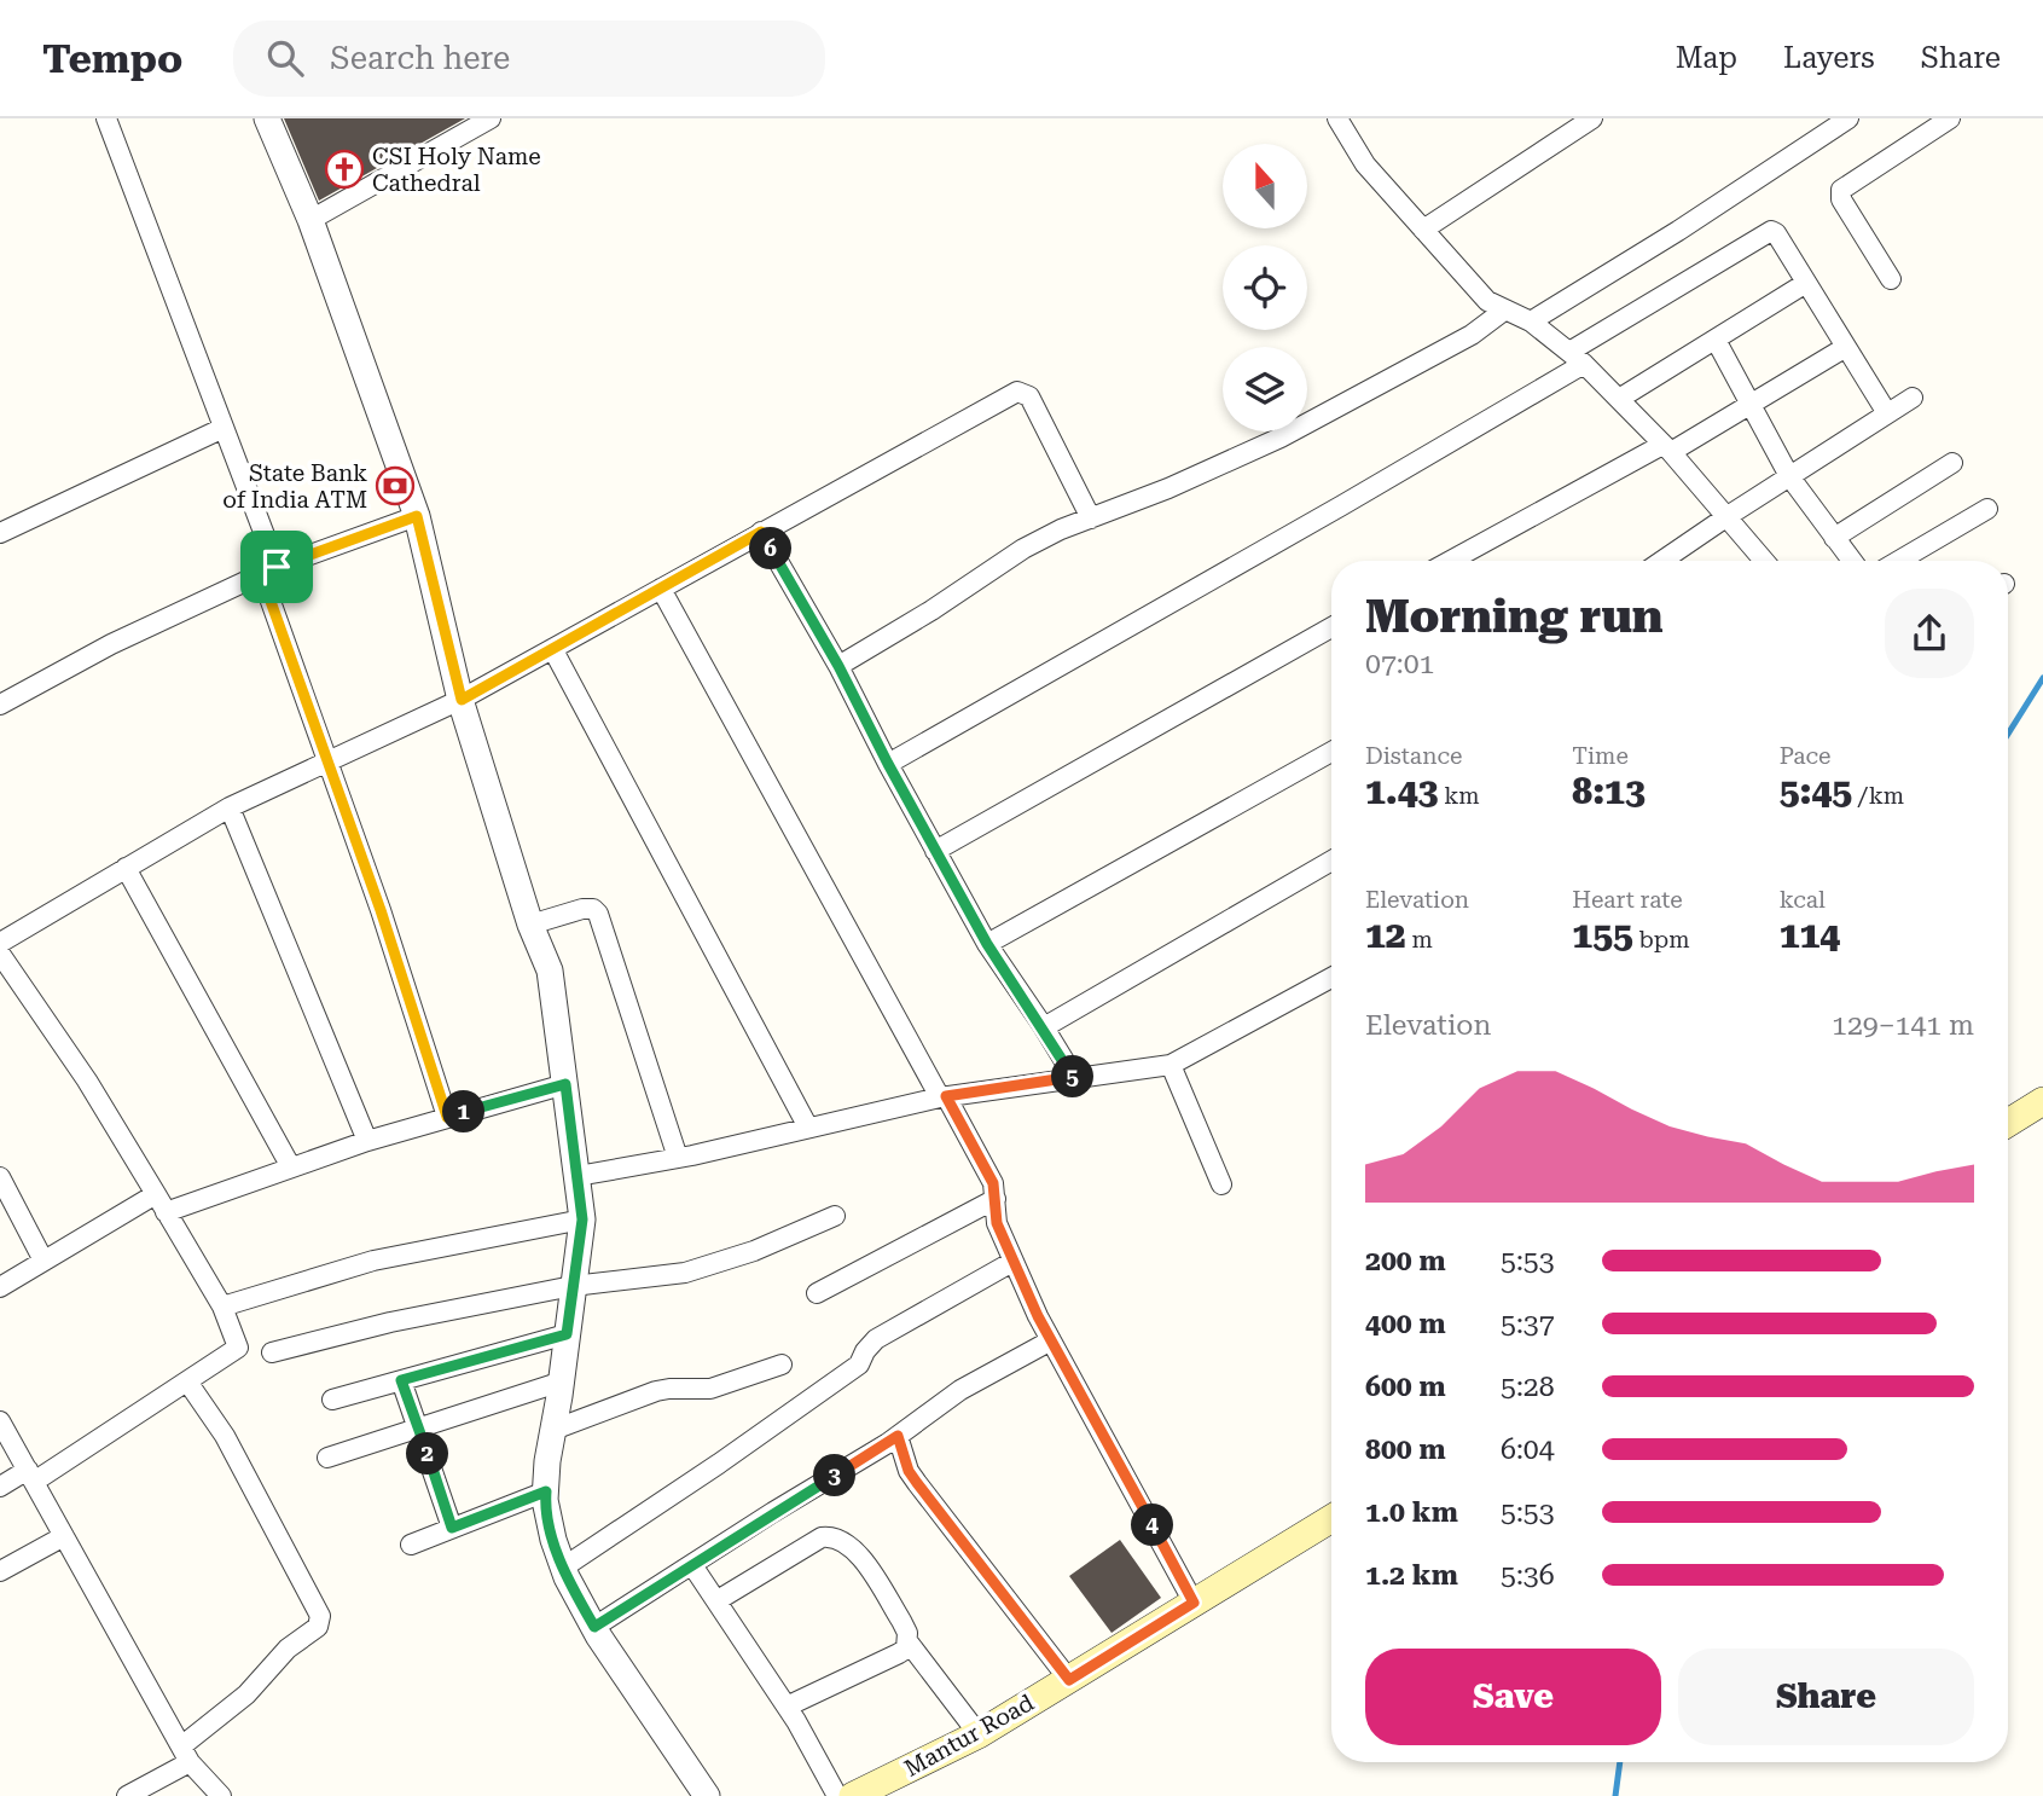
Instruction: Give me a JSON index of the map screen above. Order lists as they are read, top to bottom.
{
  "streets": {
    "main road": ["Mantur Road"]
  },
  "places": {
    "church": ["CSI Holy Name Cathedral"],
    "bank": ["State Bank of India ATM"]
  },
  "north": "top",
  "page": {
    "header": "Tempo",
    "search": "Search here",
    "nav": ["Map", "Layers", "Share"],
    "pins": [
      "6",
      "5",
      "1",
      "2",
      "3",
      "4"
    ],
    "heading": ["Morning run", "07:01"],
    "stats": [
      ["Distance", "1.43 km"],
      ["Time", "8:13"],
      ["Pace", "5:45 /km"],
      ["Elevation", "12 m"],
      ["Heart rate", "155 bpm"],
      ["kcal", "114"]
    ],
    "chart": ["Elevation", "129–141 m"],
    "list": [
      {
        "name": "200 m",
        "note": "5:53"
      },
      {
        "name": "400 m",
        "note": "5:37"
      },
      {
        "name": "600 m",
        "note": "5:28"
      },
      {
        "name": "800 m",
        "note": "6:04"
      },
      {
        "name": "1.0 km",
        "note": "5:53"
      },
      {
        "name": "1.2 km",
        "note": "5:36"
      }
    ],
    "buttons": ["Save", "Share"]
  }
}
